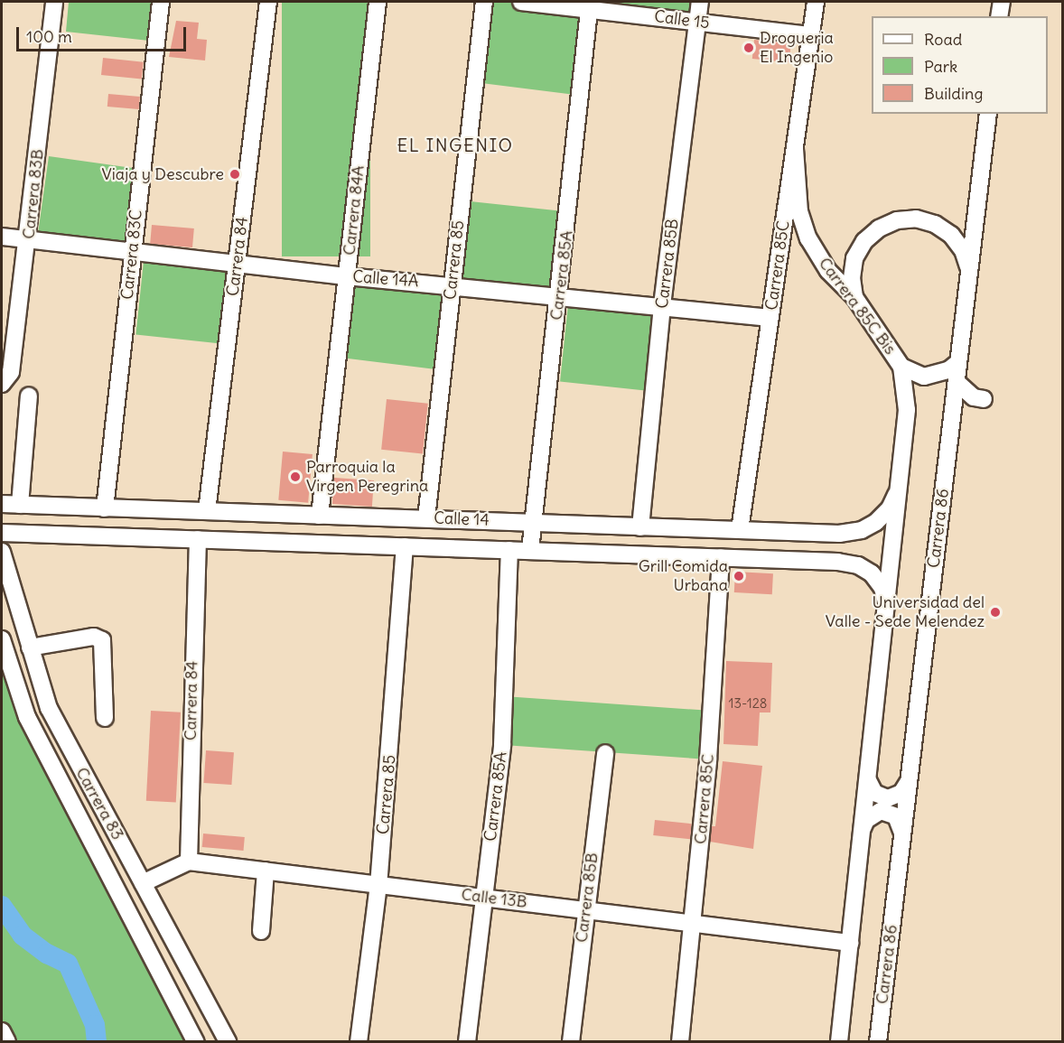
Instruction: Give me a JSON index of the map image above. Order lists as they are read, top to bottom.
{
  "streets": {
    "street": [
      "Calle 15",
      "Carrera 83B",
      "Carrera 84A",
      "Carrera 83C",
      "Carrera 84",
      "Carrera 85",
      "Carrera 85B",
      "Carrera 85C",
      "Carrera 85A",
      "Calle 14A",
      "Carrera 85C Bis",
      "Calle 14",
      "Carrera 86",
      "Carrera 83",
      "Calle 13B"
    ]
  },
  "crossings": [
    ["Calle 15", "Carrera 85B"],
    ["Calle 15", "Carrera 85C"],
    ["Calle 15", "Carrera 85A"],
    ["Carrera 83B", "Calle 14A"],
    ["Carrera 84A", "Calle 14A"],
    ["Carrera 84A", "Calle 14"],
    ["Carrera 83C", "Calle 14A"],
    ["Carrera 83C", "Calle 14"],
    ["Carrera 84", "Calle 14A"],
    ["Carrera 84", "Calle 14"],
    ["Carrera 84", "Calle 13B"],
    ["Carrera 85", "Calle 14A"],
    ["Carrera 85", "Calle 14"],
    ["Carrera 85", "Calle 13B"],
    ["Carrera 85B", "Calle 14A"],
    ["Carrera 85B", "Calle 14"],
    ["Carrera 85B", "Calle 13B"],
    ["Carrera 85C", "Calle 14A"],
    ["Carrera 85C", "Carrera 85C Bis"],
    ["Carrera 85C", "Calle 14"],
    ["Carrera 85C", "Calle 13B"],
    ["Carrera 85A", "Calle 14A"],
    ["Carrera 85A", "Calle 14"],
    ["Carrera 85A", "Calle 13B"],
    ["Carrera 85C Bis", "Calle 14"],
    ["Carrera 85C Bis", "Carrera 86"]
  ],
  "districts": ["EL INGENIO"],
  "places": [
    "Drogueria El Ingenio",
    "Viaja y Descubre",
    "Parroquia la Virgen Peregrina",
    "Grill Comida Urbana",
    "Universidad del Valle - Sede Melendez"
  ],
  "house_numbers": ["13-128"],
  "legend": ["Road", "Park", "Building"],
  "scale_bar": "100 m"
}
